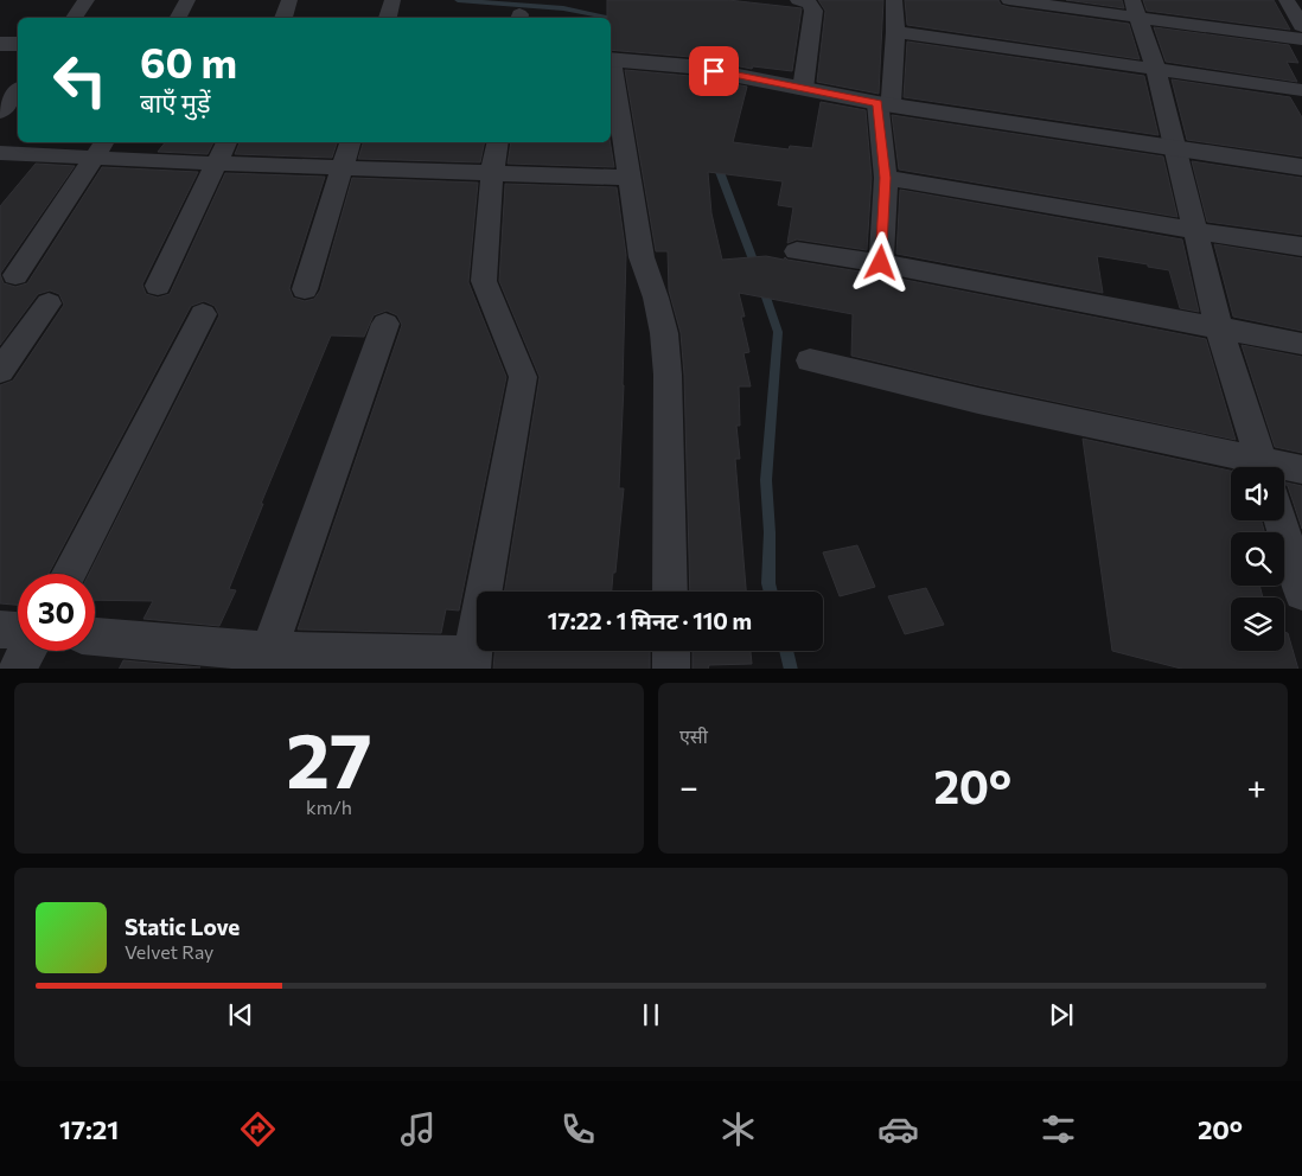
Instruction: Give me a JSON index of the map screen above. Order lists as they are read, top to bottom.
{
  "page": {
    "turn": ["60 m", "बाएँ मुड़ें"],
    "limit": "30",
    "trip": "17:22 · 1 मिनट · 110 m",
    "tile": [
      ["27", "km/h"],
      "एसी"
    ],
    "heat": ["−", "20°", "+"],
    "song": ["Static Love", "Velvet Ray"],
    "tabs": ["17:21", "20°"]
  }
}
